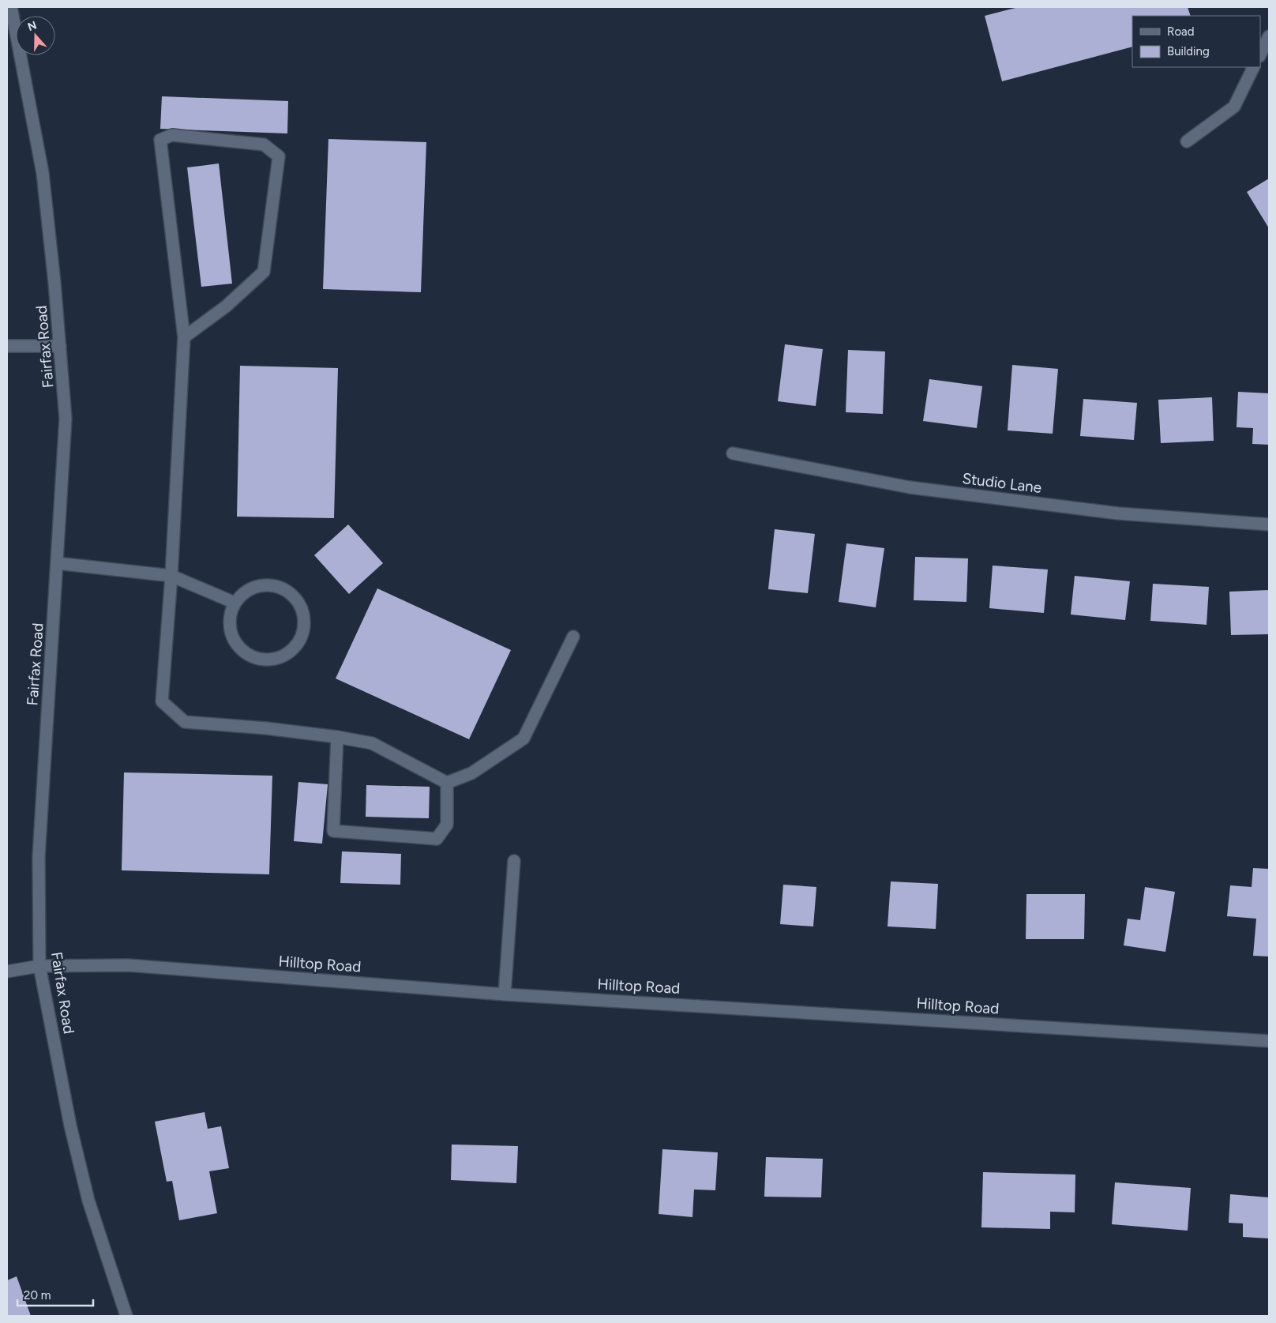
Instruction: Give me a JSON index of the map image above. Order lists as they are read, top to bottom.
{
  "streets": {
    "street": ["Fairfax Road", "Studio Lane", "Hilltop Road"]
  },
  "crossings": [
    ["Fairfax Road", "Hilltop Road"]
  ],
  "legend": ["Road", "Building"],
  "scale_bar": "20 m",
  "north": "top"
}
